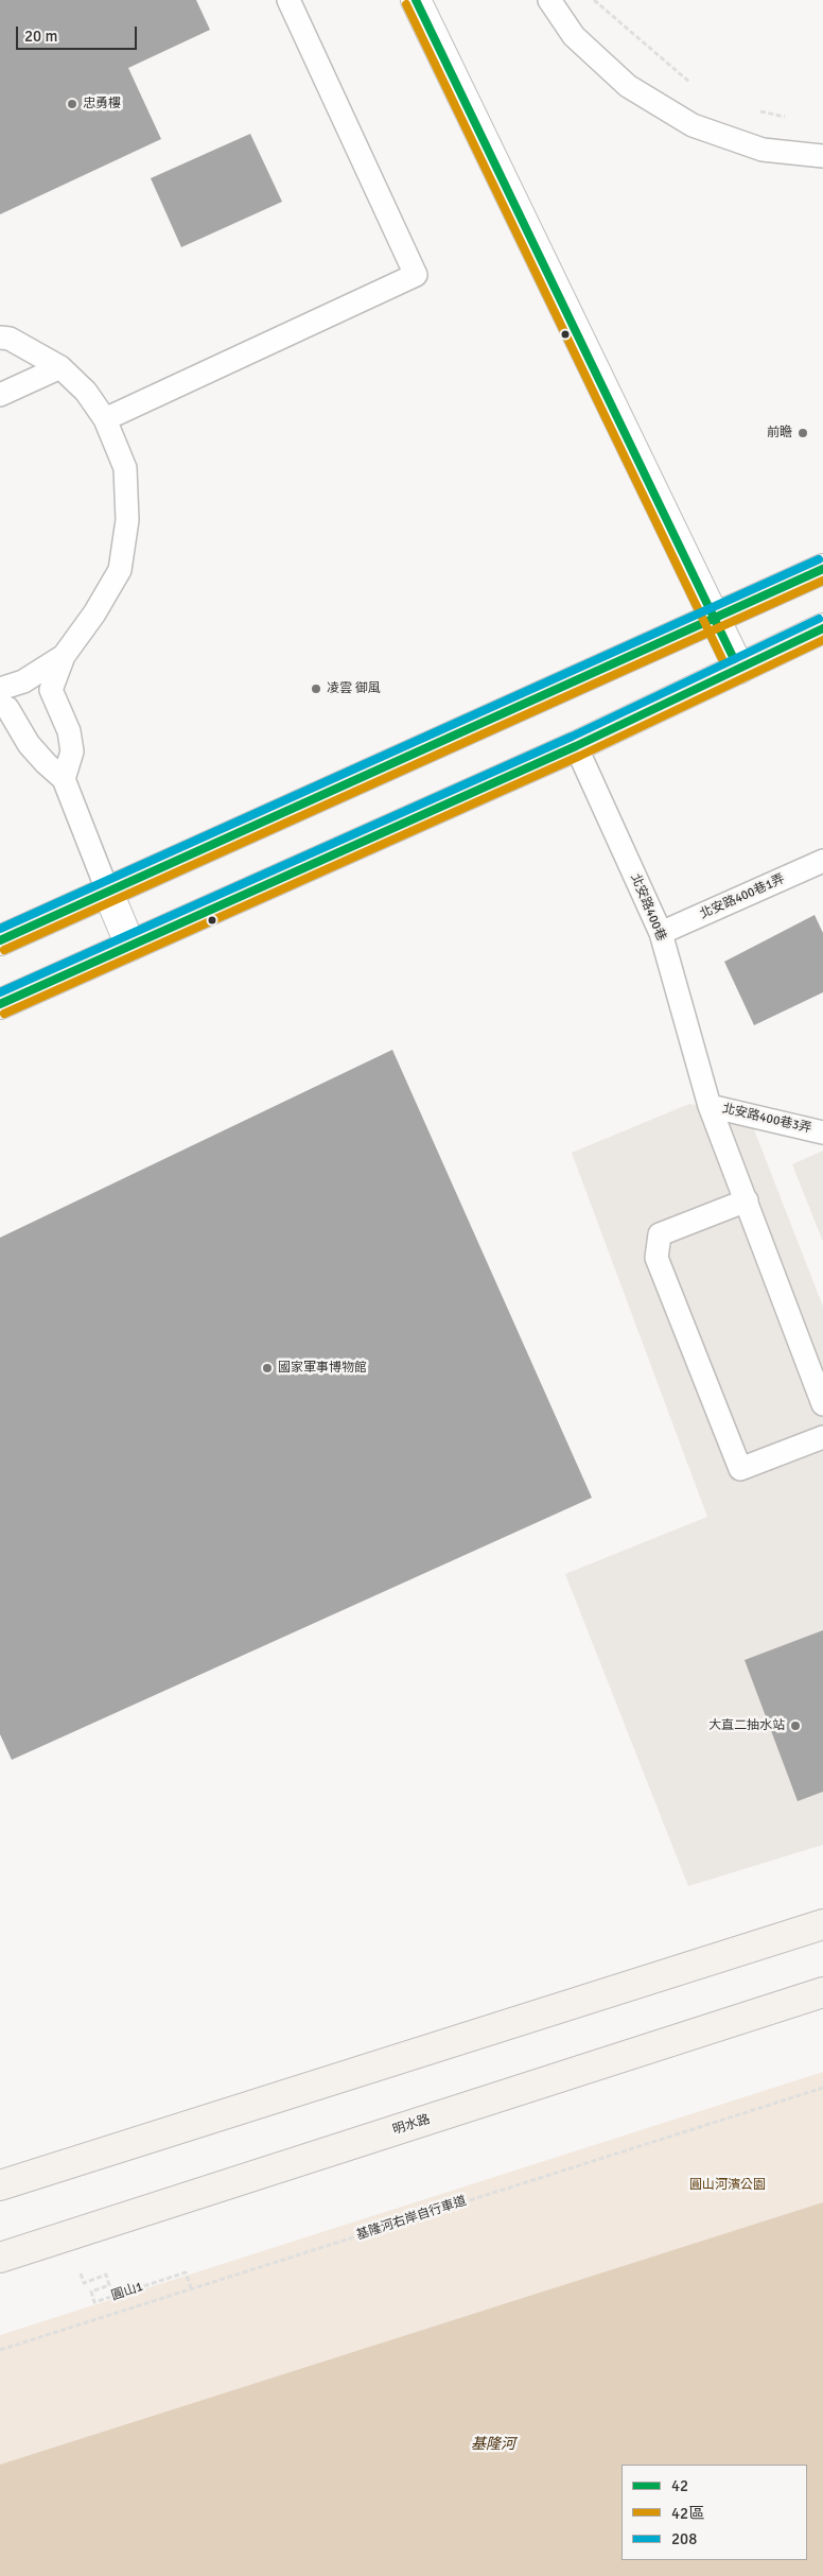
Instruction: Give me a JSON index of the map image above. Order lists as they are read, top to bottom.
{
  "streets": {
    "main road": ["明水路"],
    "lane": ["北安路400巷1弄", "北安路400巷", "北安路400巷3弄"],
    "path": ["基隆河右岸自行車道", "圓山1"]
  },
  "crossings": [
    ["北安路400巷1弄", "北安路400巷"],
    ["北安路400巷", "北安路400巷3弄"],
    ["基隆河右岸自行車道", "圓山1"]
  ],
  "water": ["基隆河"],
  "parks": ["圓山河濱公園"],
  "places": [
    "忠勇樓",
    "前瞻",
    "凌雲 御風",
    "國家軍事博物館",
    "大直二抽水站"
  ],
  "lines": ["transit line 42", "transit line 42區", "transit line 208"],
  "legend": ["42", "42區", "208"],
  "scale_bar": "20 m"
}
